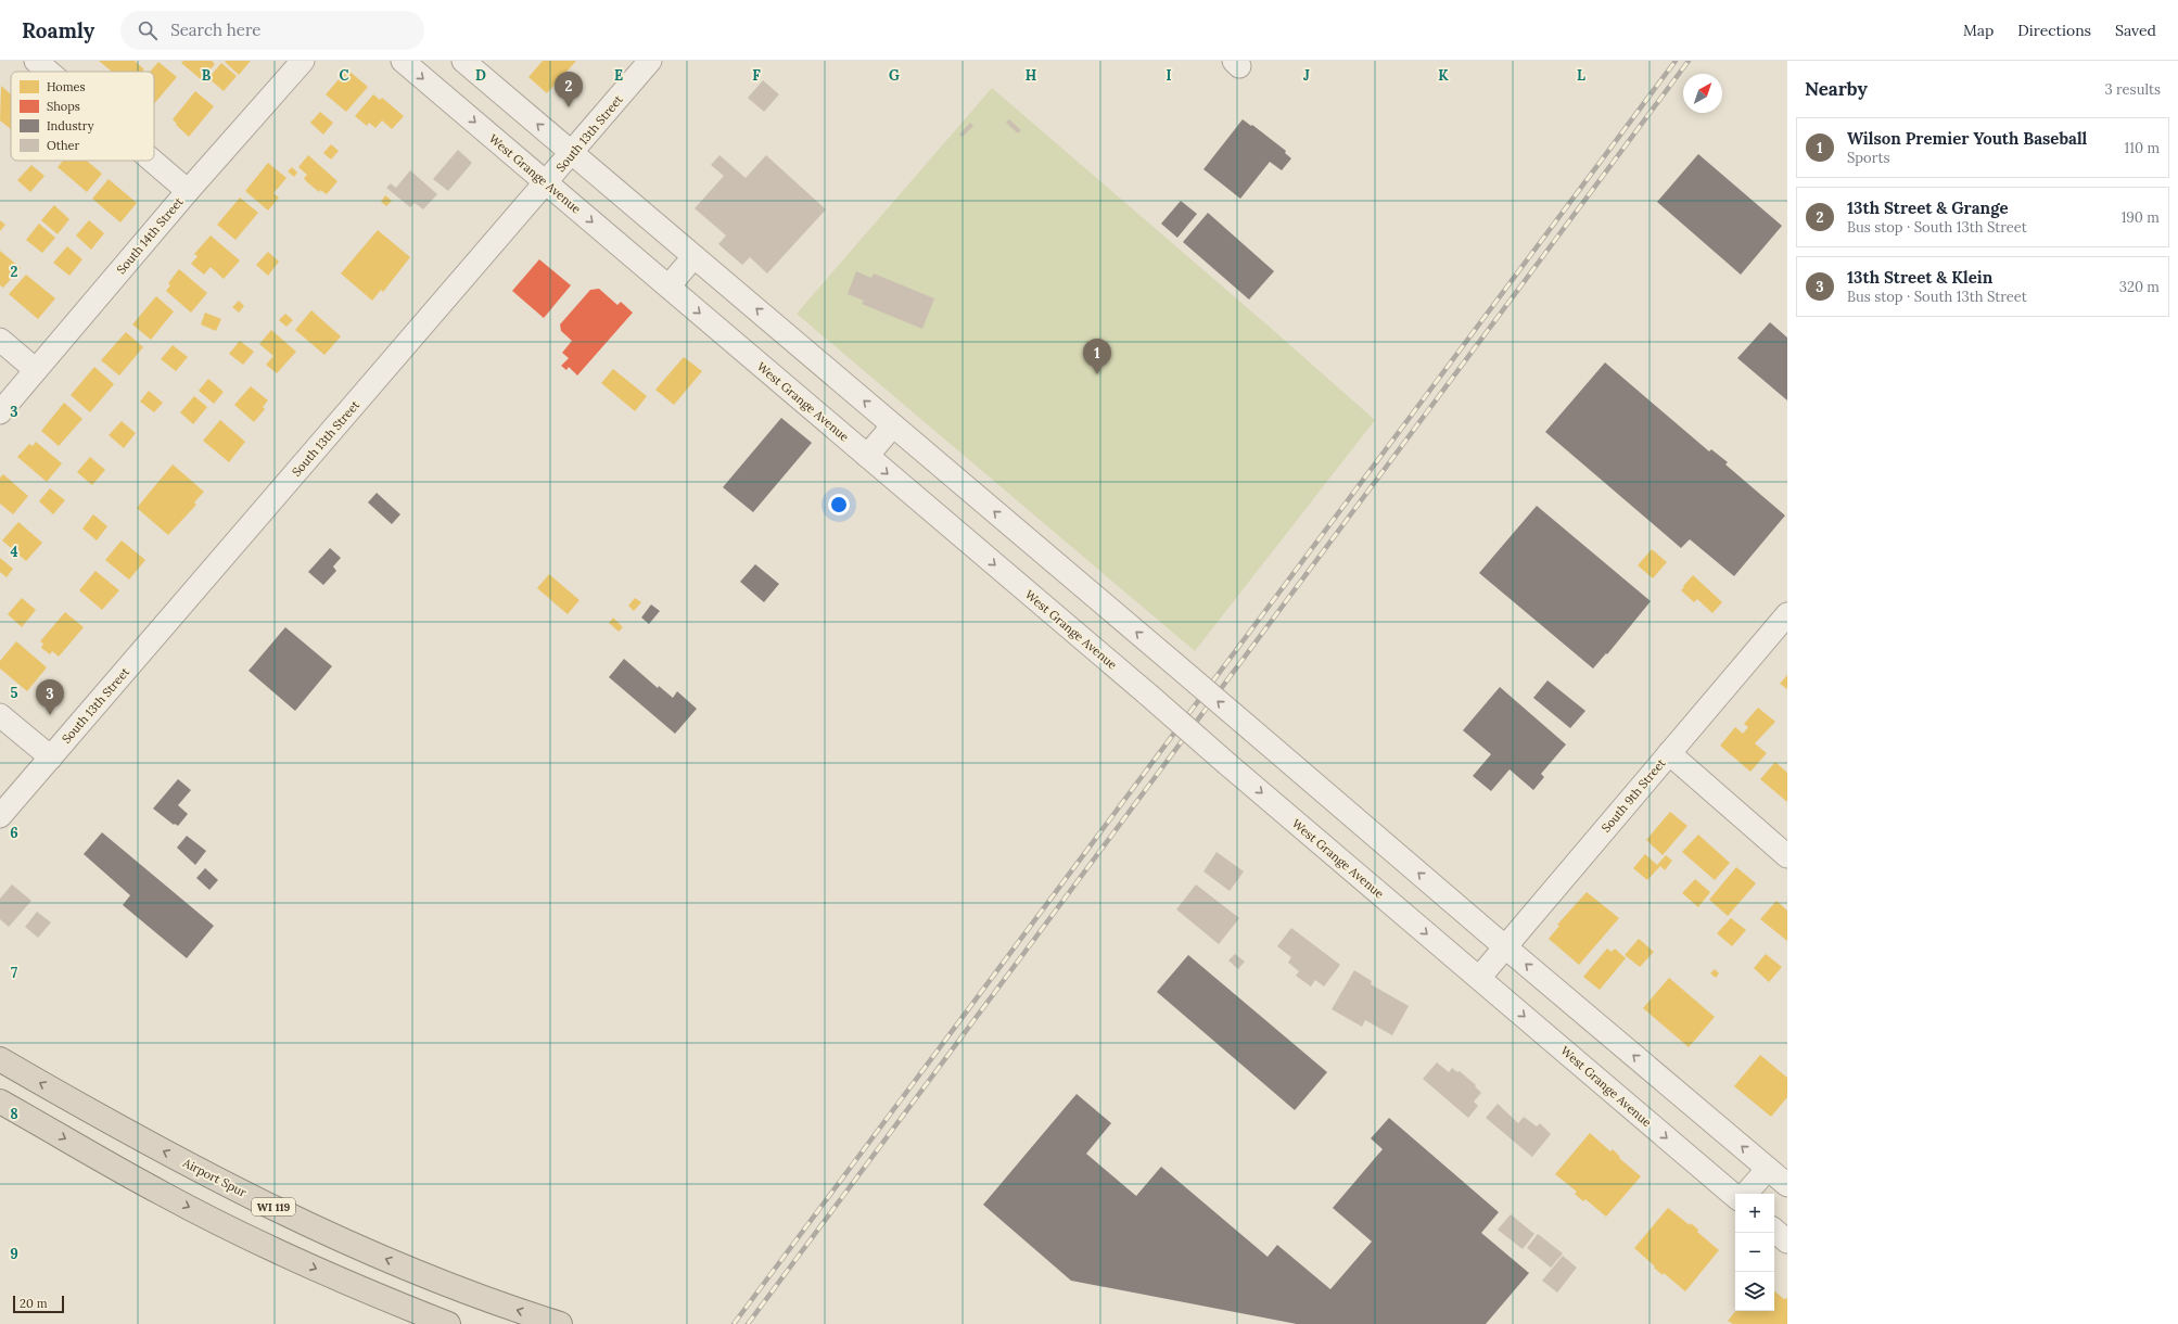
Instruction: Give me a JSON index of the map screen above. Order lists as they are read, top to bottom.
{
  "streets": {
    "highway": ["Airport Spur", "WI 119"],
    "street": [
      "South 13th Street",
      "West Grange Avenue",
      "South 14th Street",
      "South 9th Street"
    ]
  },
  "crossings": [
    ["South 13th Street", "West Grange Avenue"],
    ["West Grange Avenue", "South 9th Street"]
  ],
  "legend": [
    "Homes",
    "Shops",
    "Industry",
    "Other"
  ],
  "scale_bar": "20 m",
  "north": "top right",
  "page": {
    "header": "Roamly",
    "search": "Search here",
    "nav": ["Map", "Directions", "Saved"],
    "heading": ["Nearby", "3 results"],
    "pins": ["2", "1", "3"],
    "list": [
      {
        "mark": "1",
        "name": "Wilson Premier Youth Baseball",
        "note": "Sports",
        "value": "110 m"
      },
      {
        "mark": "2",
        "name": "13th Street & Grange",
        "note": "Bus stop · South 13th Street",
        "value": "190 m"
      },
      {
        "mark": "3",
        "name": "13th Street & Klein",
        "note": "Bus stop · South 13th Street",
        "value": "320 m"
      }
    ],
    "map_buttons": ["+", "−"],
    "scale": "20 m"
  },
  "grid": {
    "columns": [
      "B",
      "C",
      "D",
      "E",
      "F",
      "G",
      "H",
      "I",
      "J",
      "K",
      "L"
    ],
    "rows": [
      "2",
      "3",
      "4",
      "5",
      "6",
      "7",
      "8",
      "9"
    ]
  }
}
